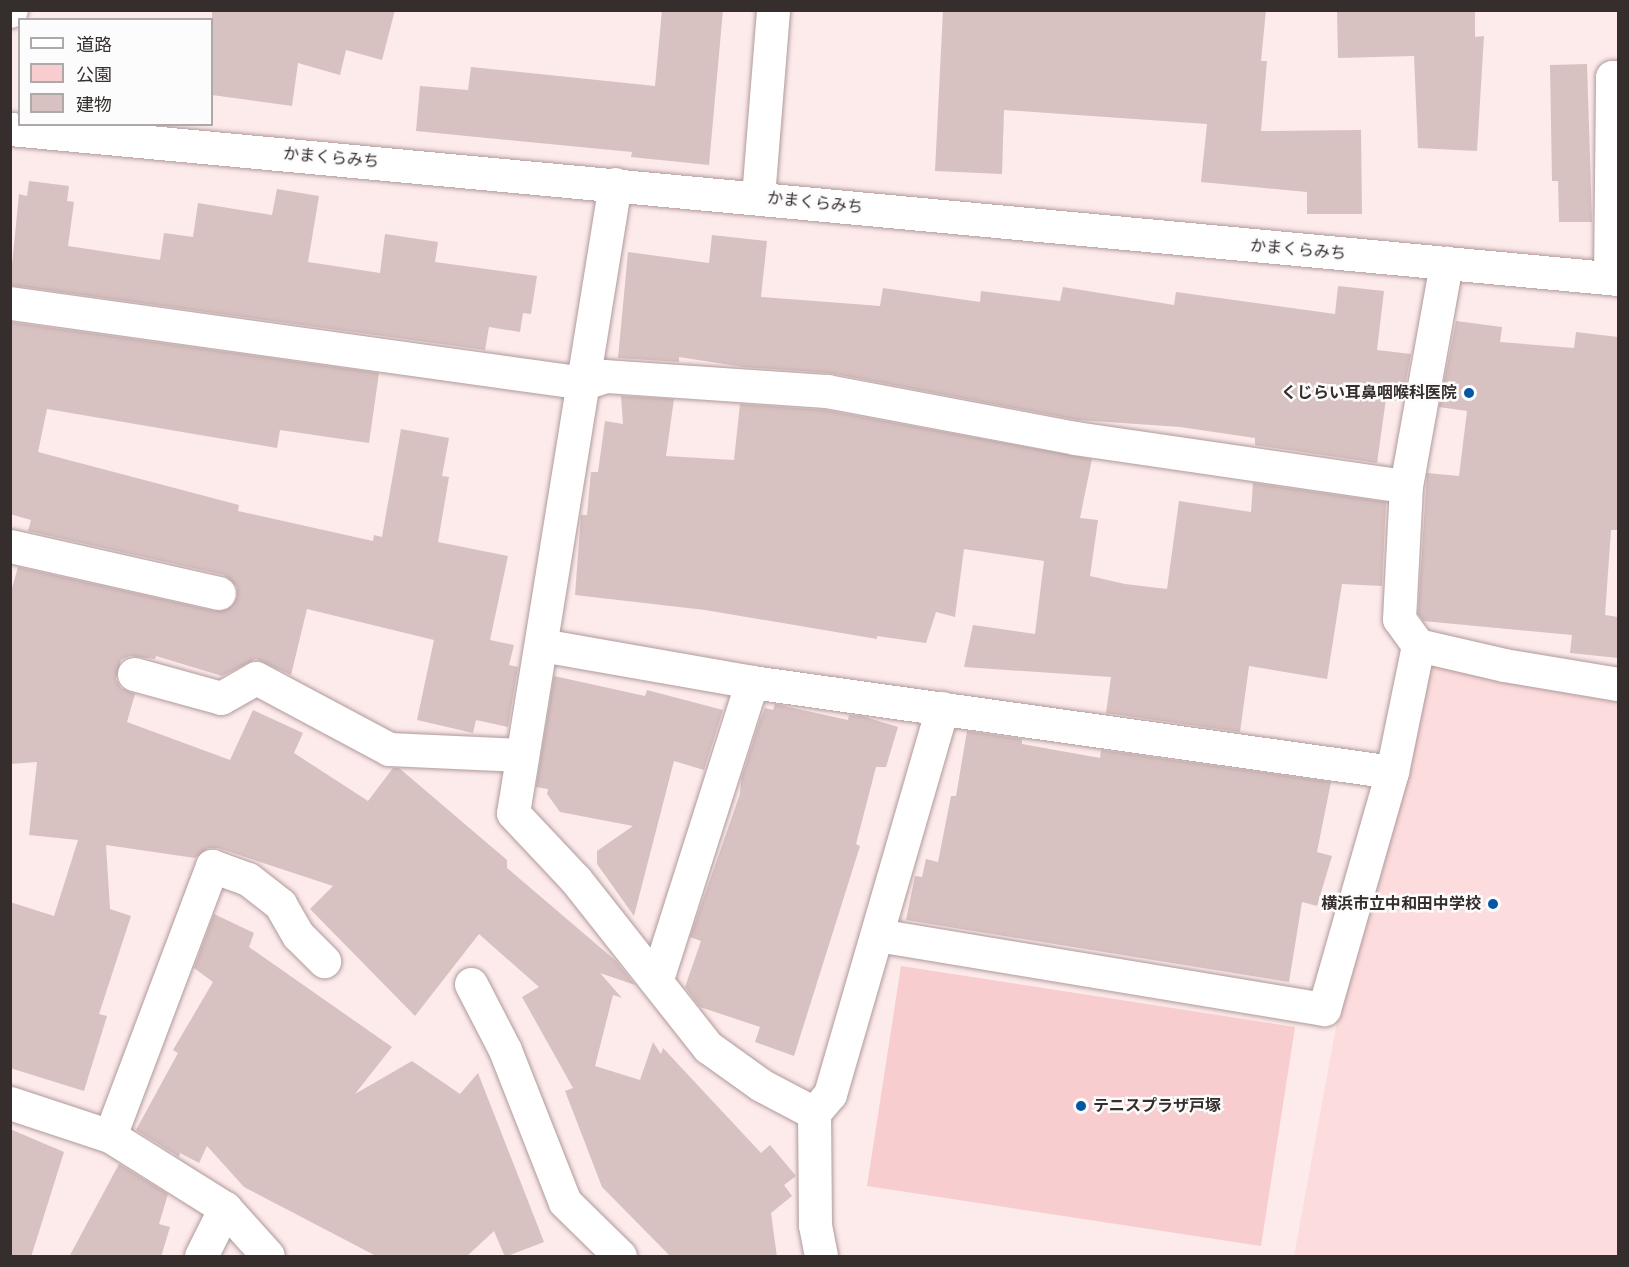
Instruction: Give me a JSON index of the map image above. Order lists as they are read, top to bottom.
{
  "streets": {
    "street": ["かまくらみち"]
  },
  "places": ["くじらい耳鼻咽喉科医院", "横浜市立中和田中学校", "テニスプラザ戸塚"],
  "legend": ["道路", "公園", "建物"]
}
